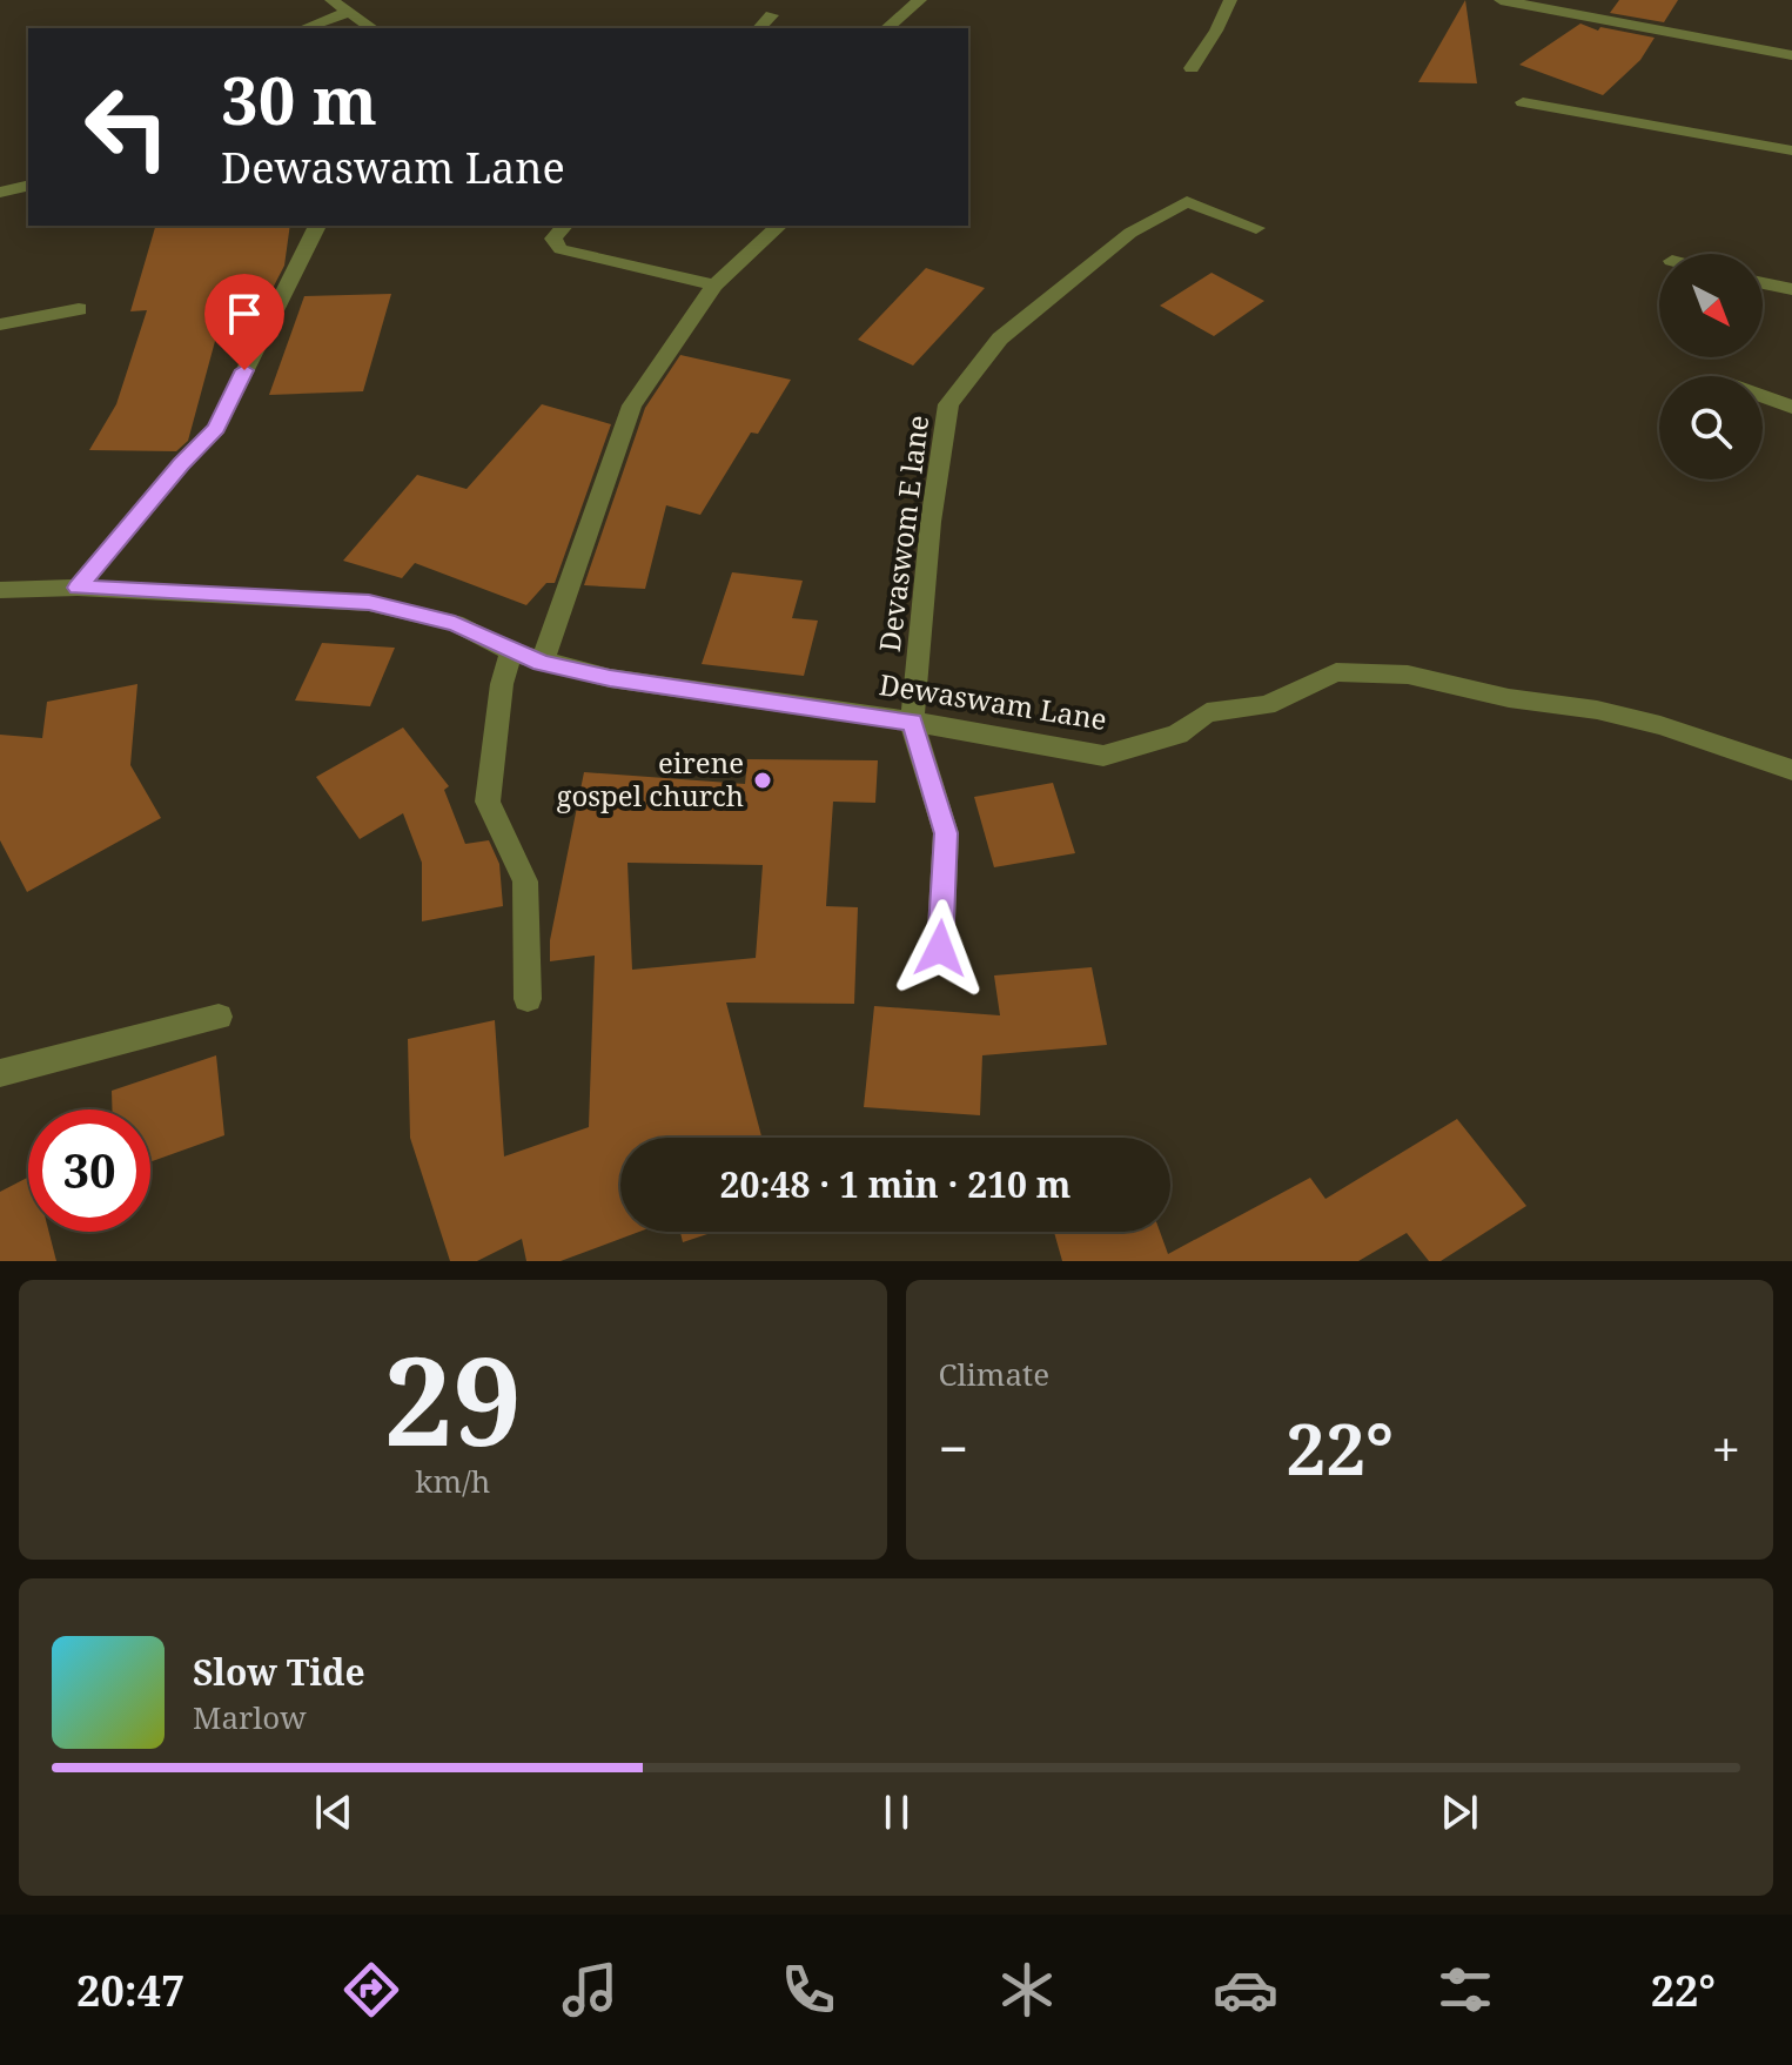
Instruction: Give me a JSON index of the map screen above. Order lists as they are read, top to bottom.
{
  "streets": {
    "street": ["Devaswom E lane", "Dewaswam Lane"]
  },
  "crossings": [
    ["Devaswom E lane", "Dewaswam Lane"]
  ],
  "places": ["eirene gospel church"],
  "north": "bottom right",
  "page": {
    "turn": ["30 m", "Dewaswam Lane"],
    "limit": "30",
    "trip": "20:48 · 1 min · 210 m",
    "tile": [
      ["29", "km/h"],
      "Climate"
    ],
    "heat": ["−", "22°", "+"],
    "song": ["Slow Tide", "Marlow"],
    "tabs": ["20:47", "22°"]
  }
}
